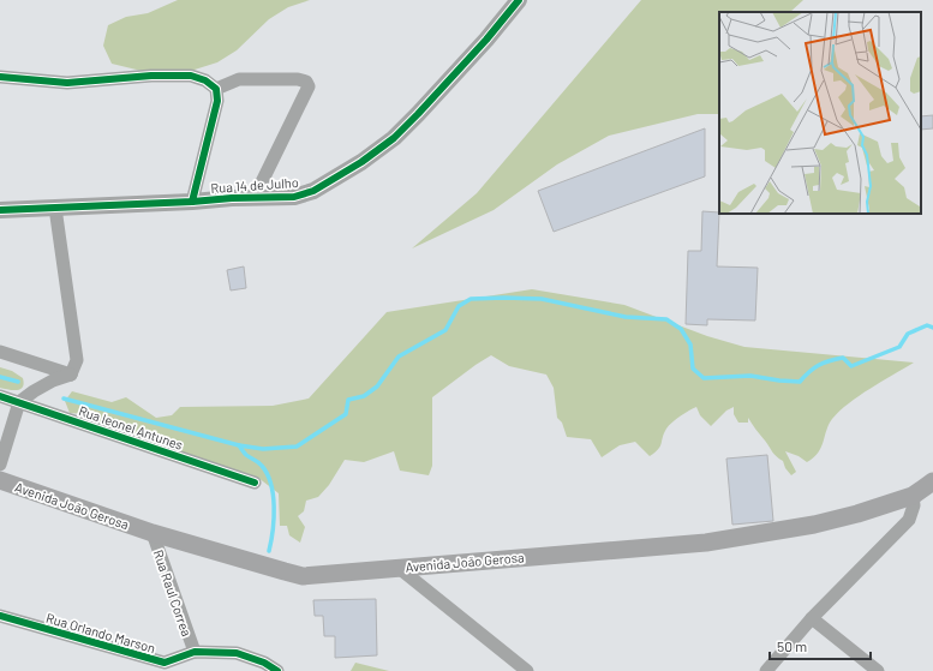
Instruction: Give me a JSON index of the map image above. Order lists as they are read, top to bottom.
{
  "streets": {
    "main road": ["Avenida João Gerosa"],
    "street": [
      "Rua 14 de Julho",
      "Rua leonel Antunes",
      "Rua Raul Correa",
      "Rua Orlando Marson"
    ]
  },
  "crossings": [
    ["Avenida João Gerosa", "Rua Raul Correa"],
    ["Rua Raul Correa", "Rua Orlando Marson"]
  ],
  "scale_bar": "50 m"
}
